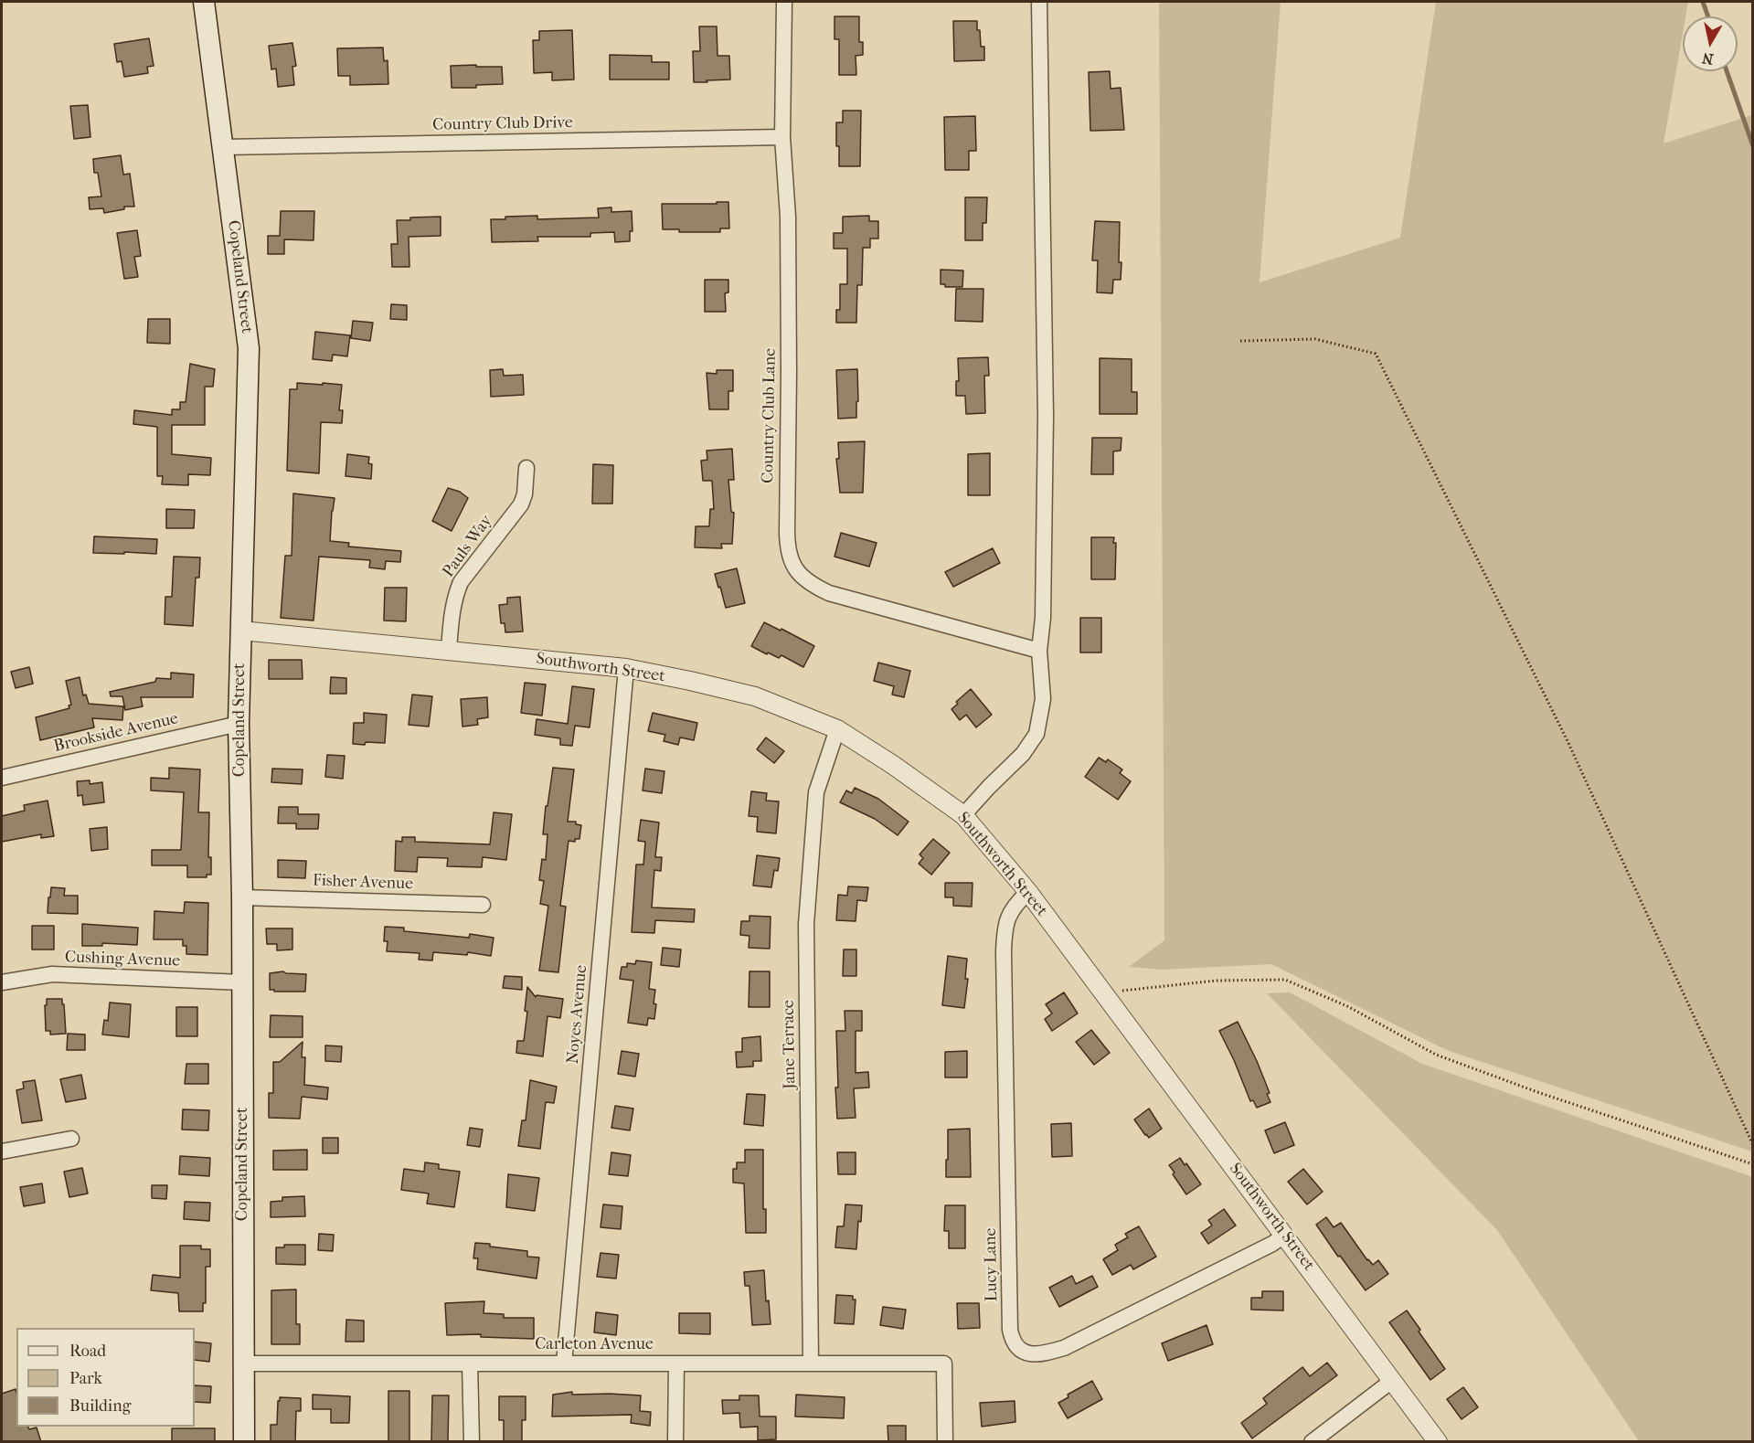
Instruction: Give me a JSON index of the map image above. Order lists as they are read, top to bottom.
{
  "streets": {
    "main road": ["Copeland Street"],
    "street": [
      "Country Club Drive",
      "Country Club Lane",
      "Pauls Way",
      "Southworth Street",
      "Brookside Avenue",
      "Fisher Avenue",
      "Cushing Avenue",
      "Noyes Avenue",
      "Jane Terrace",
      "Lucy Lane",
      "Carleton Avenue"
    ]
  },
  "crossings": [
    ["Country Club Drive", "Copeland Street"],
    ["Country Club Drive", "Country Club Lane"],
    ["Copeland Street", "Southworth Street"],
    ["Copeland Street", "Brookside Avenue"],
    ["Copeland Street", "Fisher Avenue"],
    ["Copeland Street", "Cushing Avenue"],
    ["Copeland Street", "Carleton Avenue"],
    ["Pauls Way", "Southworth Street"],
    ["Southworth Street", "Noyes Avenue"],
    ["Southworth Street", "Jane Terrace"],
    ["Southworth Street", "Lucy Lane"],
    ["Noyes Avenue", "Carleton Avenue"],
    ["Jane Terrace", "Carleton Avenue"]
  ],
  "legend": ["Road", "Park", "Building"],
  "north": "bottom"
}
